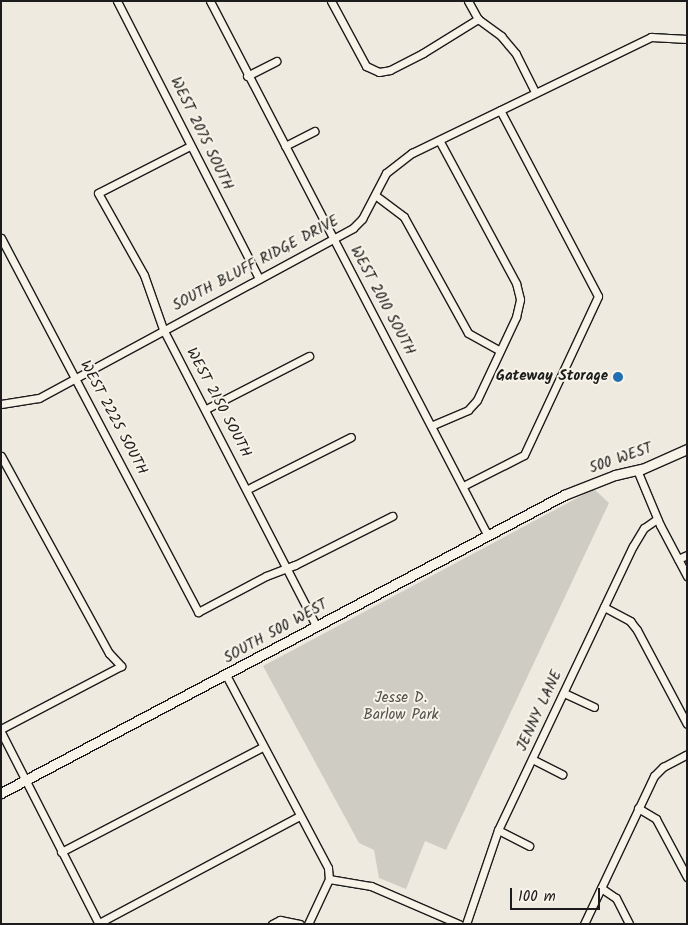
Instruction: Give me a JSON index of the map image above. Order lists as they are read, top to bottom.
{
  "streets": {
    "street": [
      "WEST 2075 SOUTH",
      "SOUTH BLUFF RIDGE DRIVE",
      "WEST 2010 SOUTH",
      "WEST 2150 SOUTH",
      "WEST 2225 SOUTH",
      "500 WEST",
      "SOUTH 500 WEST",
      "JENNY LANE"
    ]
  },
  "crossings": [
    ["WEST 2075 SOUTH", "SOUTH BLUFF RIDGE DRIVE"],
    ["WEST 2075 SOUTH", "WEST 2150 SOUTH"],
    ["SOUTH BLUFF RIDGE DRIVE", "WEST 2010 SOUTH"],
    ["SOUTH BLUFF RIDGE DRIVE", "WEST 2150 SOUTH"],
    ["SOUTH BLUFF RIDGE DRIVE", "WEST 2225 SOUTH"],
    ["WEST 2010 SOUTH", "SOUTH 500 WEST"],
    ["WEST 2150 SOUTH", "WEST 2225 SOUTH"],
    ["WEST 2150 SOUTH", "SOUTH 500 WEST"],
    ["500 WEST", "SOUTH 500 WEST"]
  ],
  "parks": ["Jesse D. Barlow Park"],
  "places": ["Gateway Storage"],
  "scale_bar": "100 m"
}
